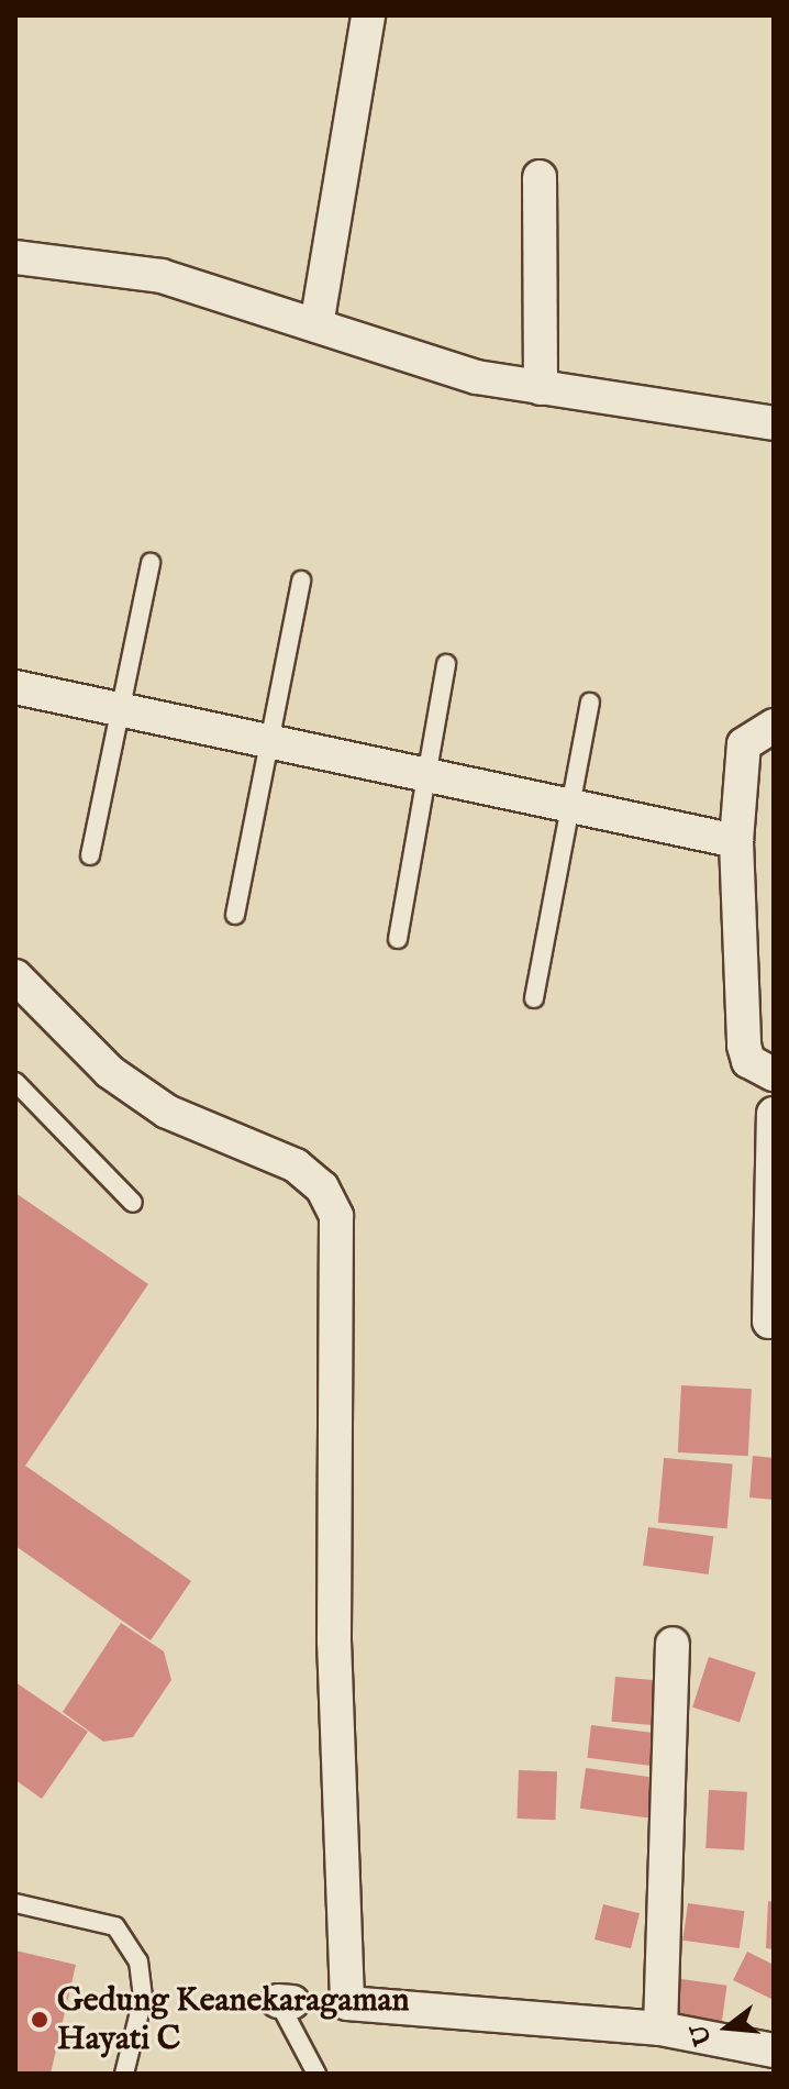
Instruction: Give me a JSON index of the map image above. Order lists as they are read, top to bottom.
{
  "places": ["Gedung Keanekaragaman Hayati C"],
  "north": "left"
}
